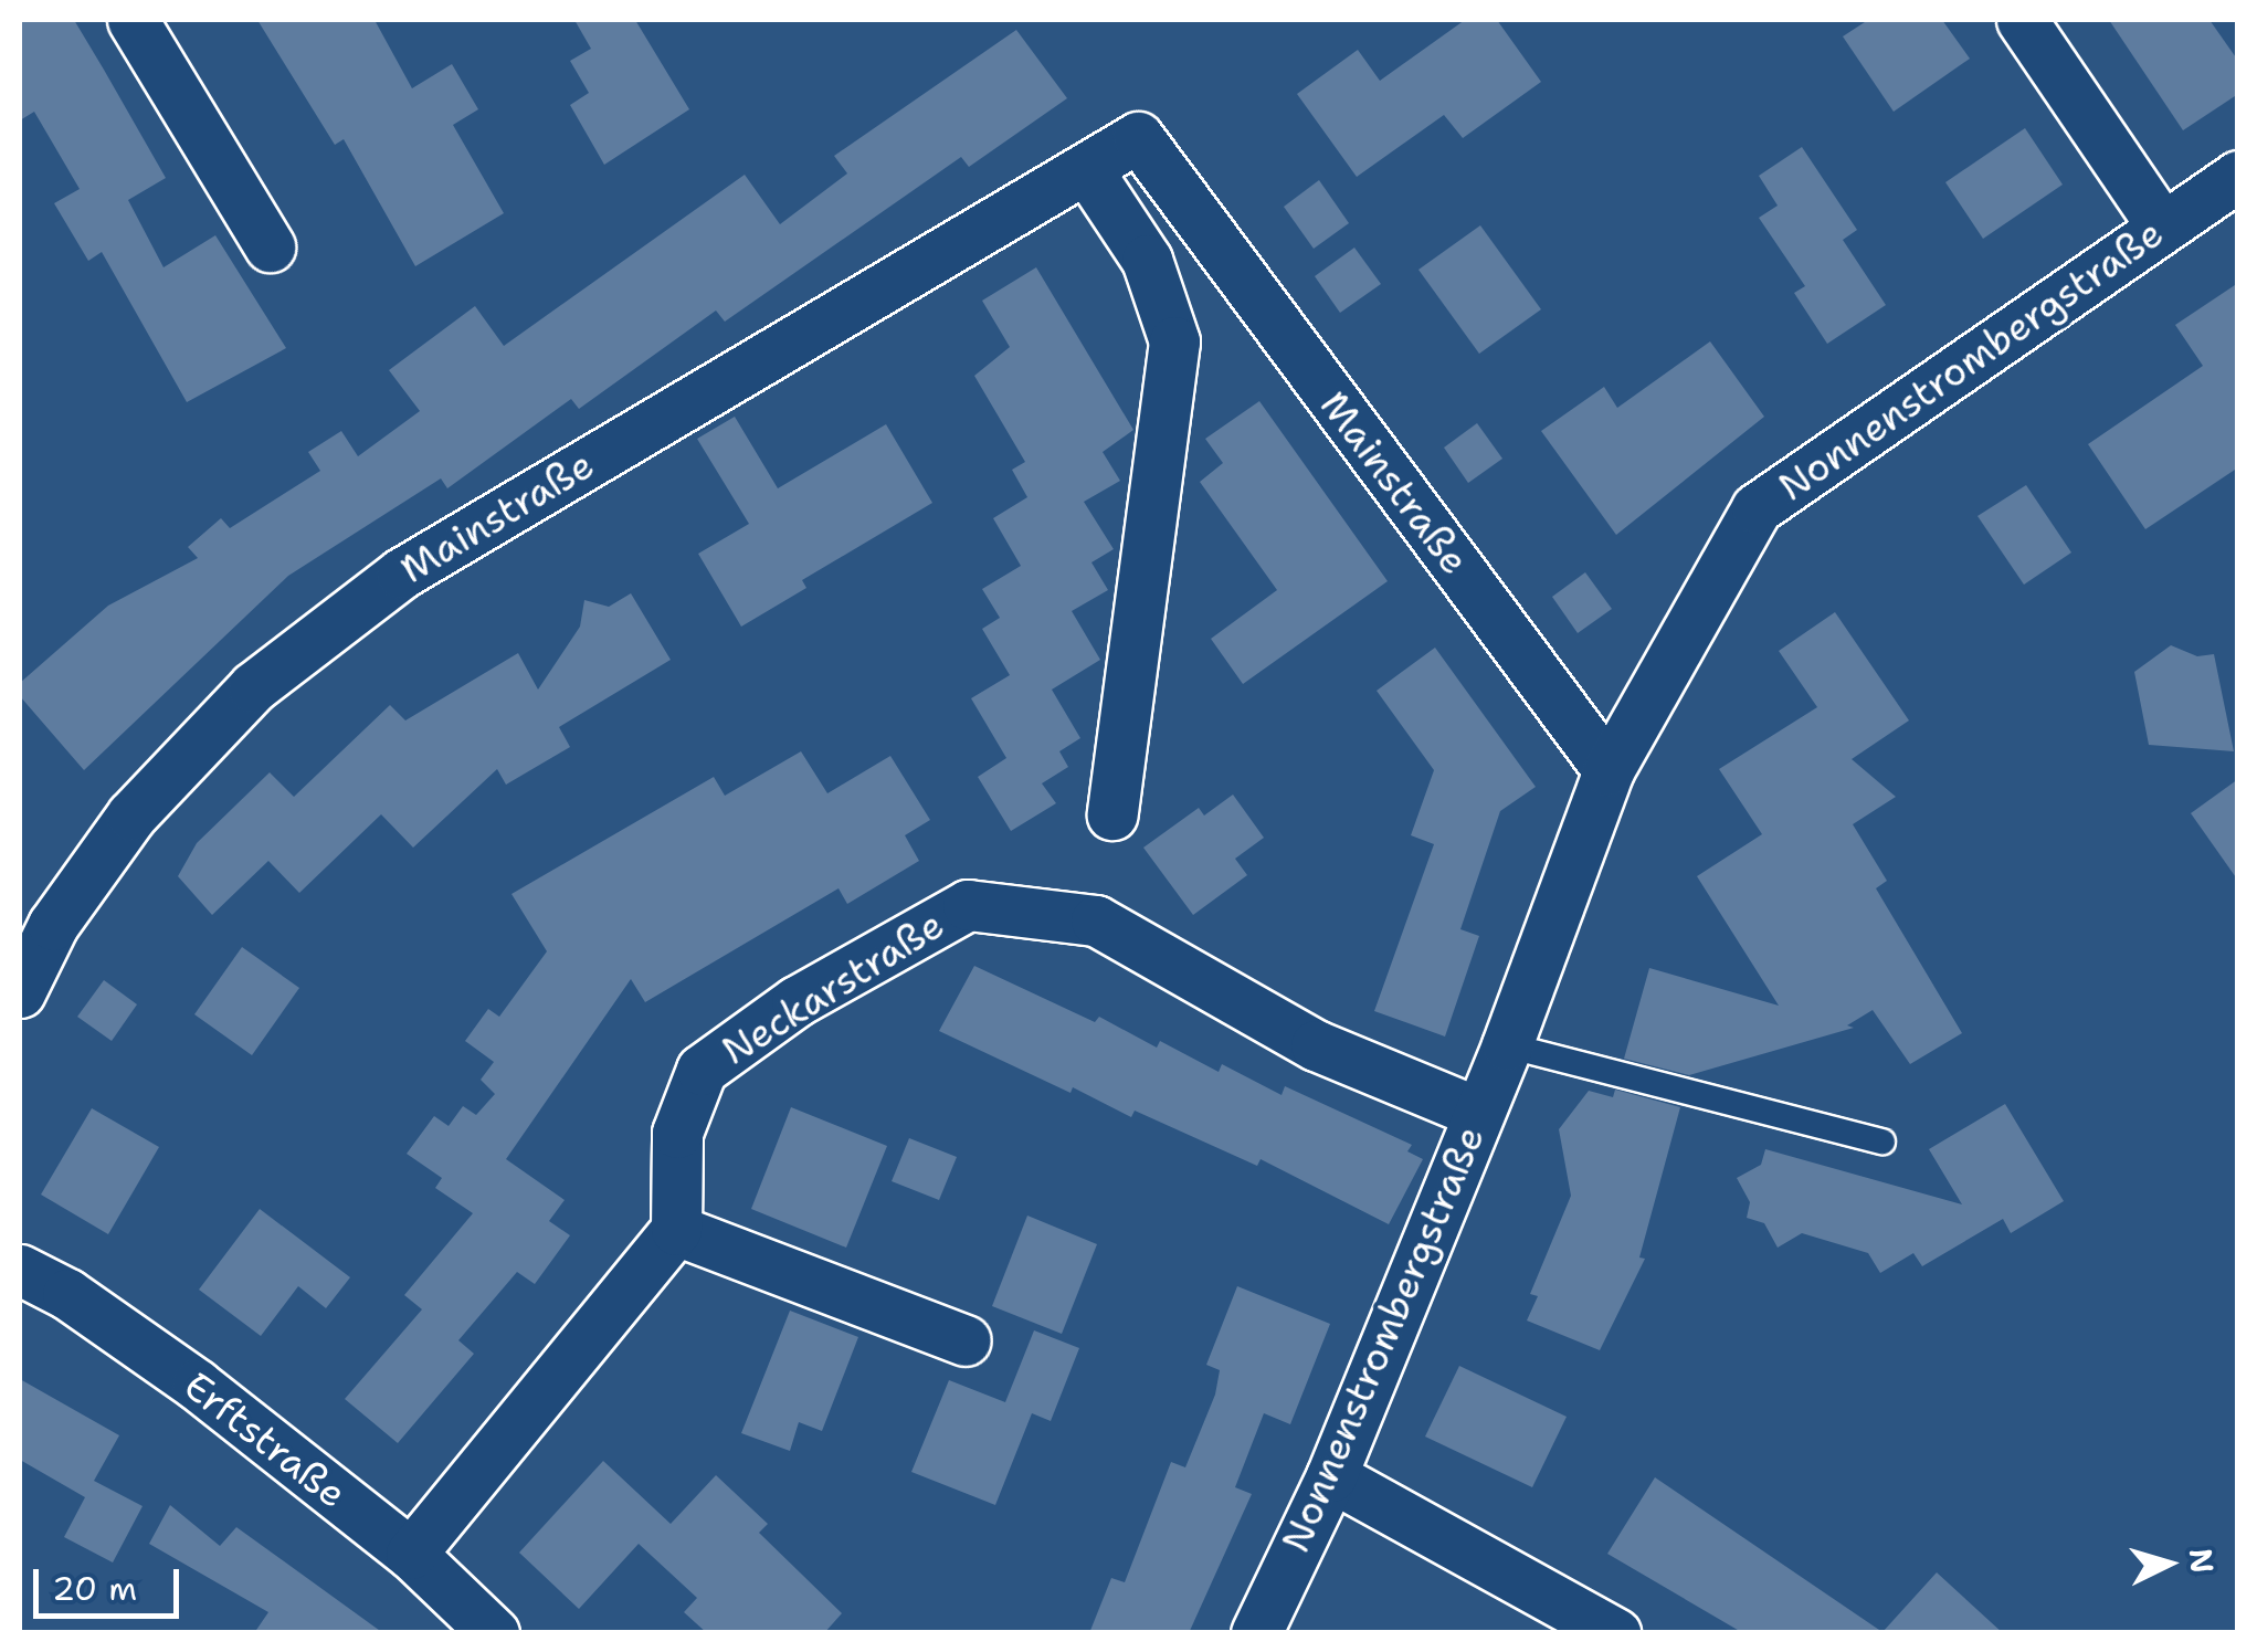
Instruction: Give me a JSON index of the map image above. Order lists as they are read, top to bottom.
{
  "streets": {
    "street": [
      "Nonnenstrombergstraße",
      "Mainstraße",
      "Neckarstraße",
      "Erftstraße"
    ]
  },
  "crossings": [
    ["Nonnenstrombergstraße", "Mainstraße"],
    ["Nonnenstrombergstraße", "Neckarstraße"]
  ],
  "scale_bar": "20 m",
  "north": "right"
}
